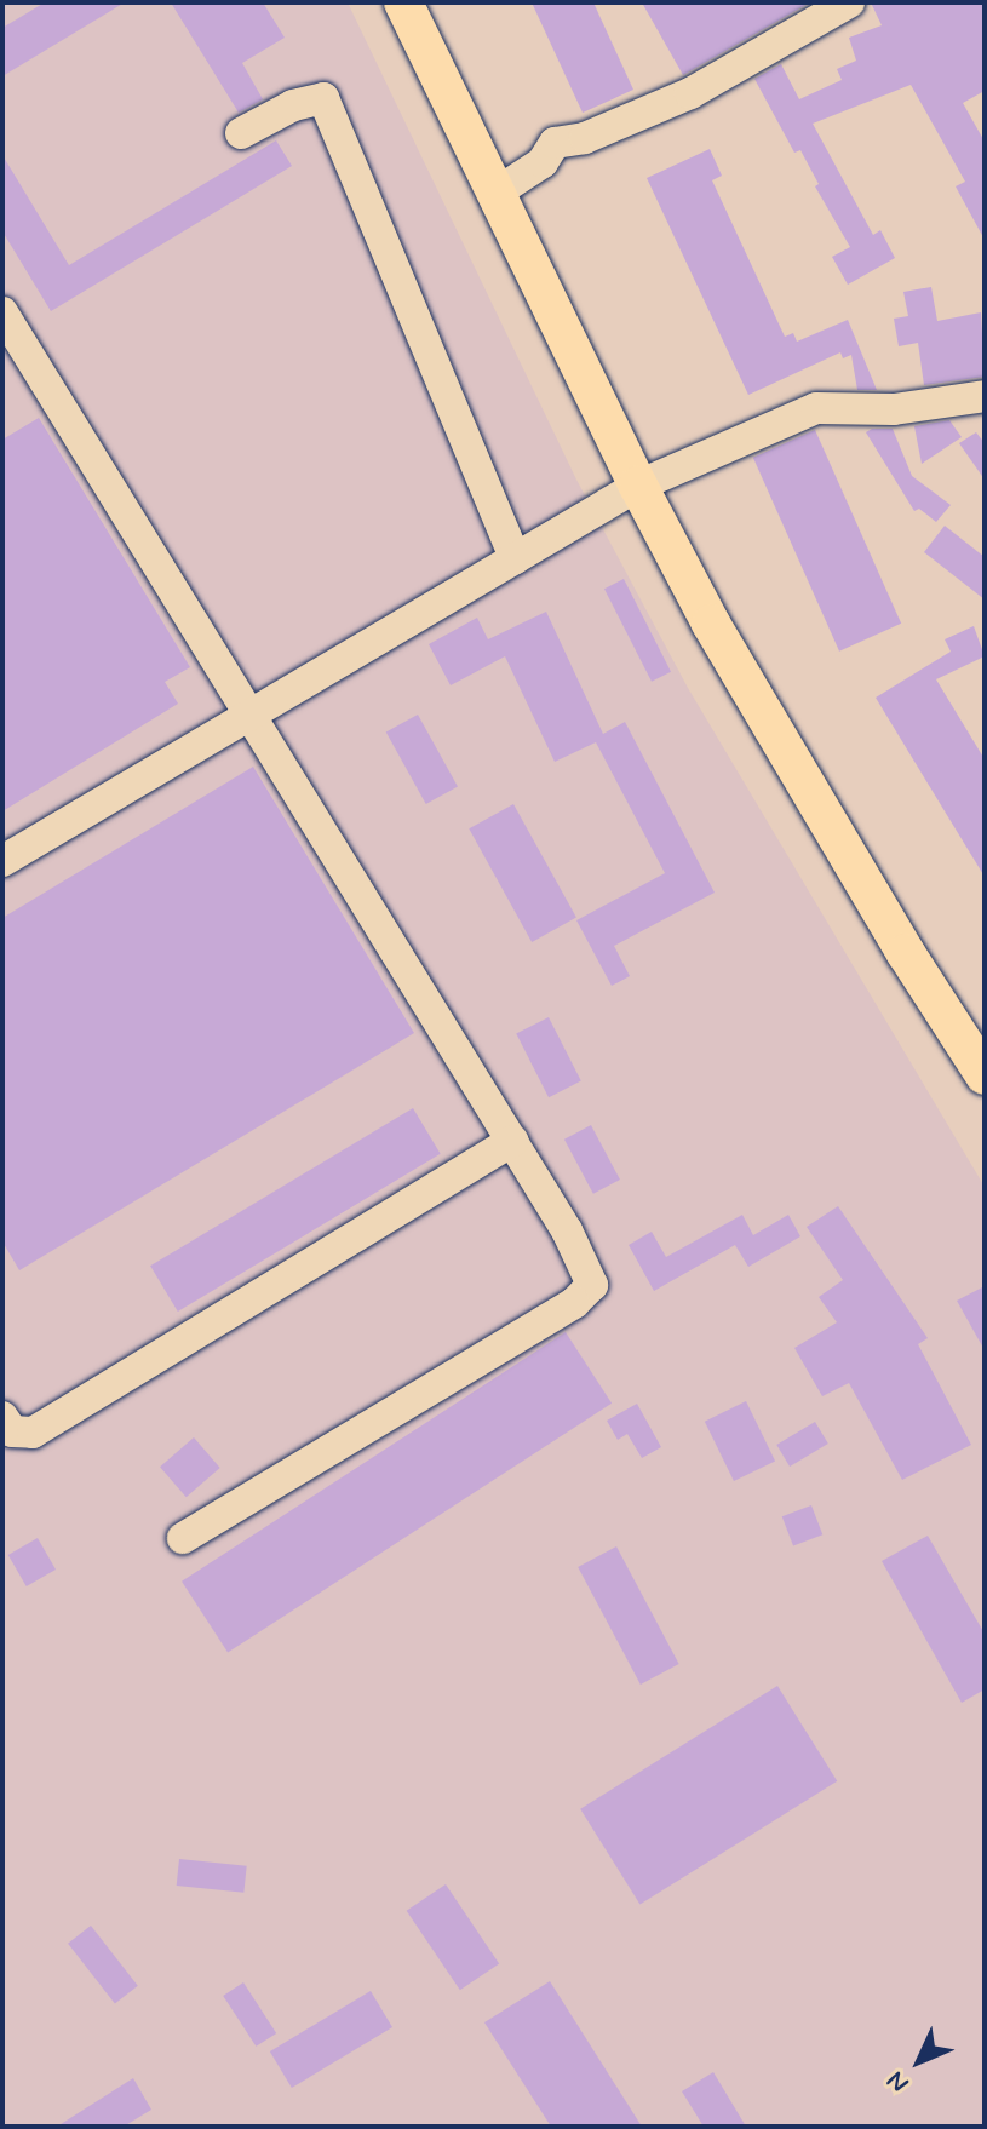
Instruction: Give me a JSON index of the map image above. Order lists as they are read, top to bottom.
{
  "north": "bottom left"
}
